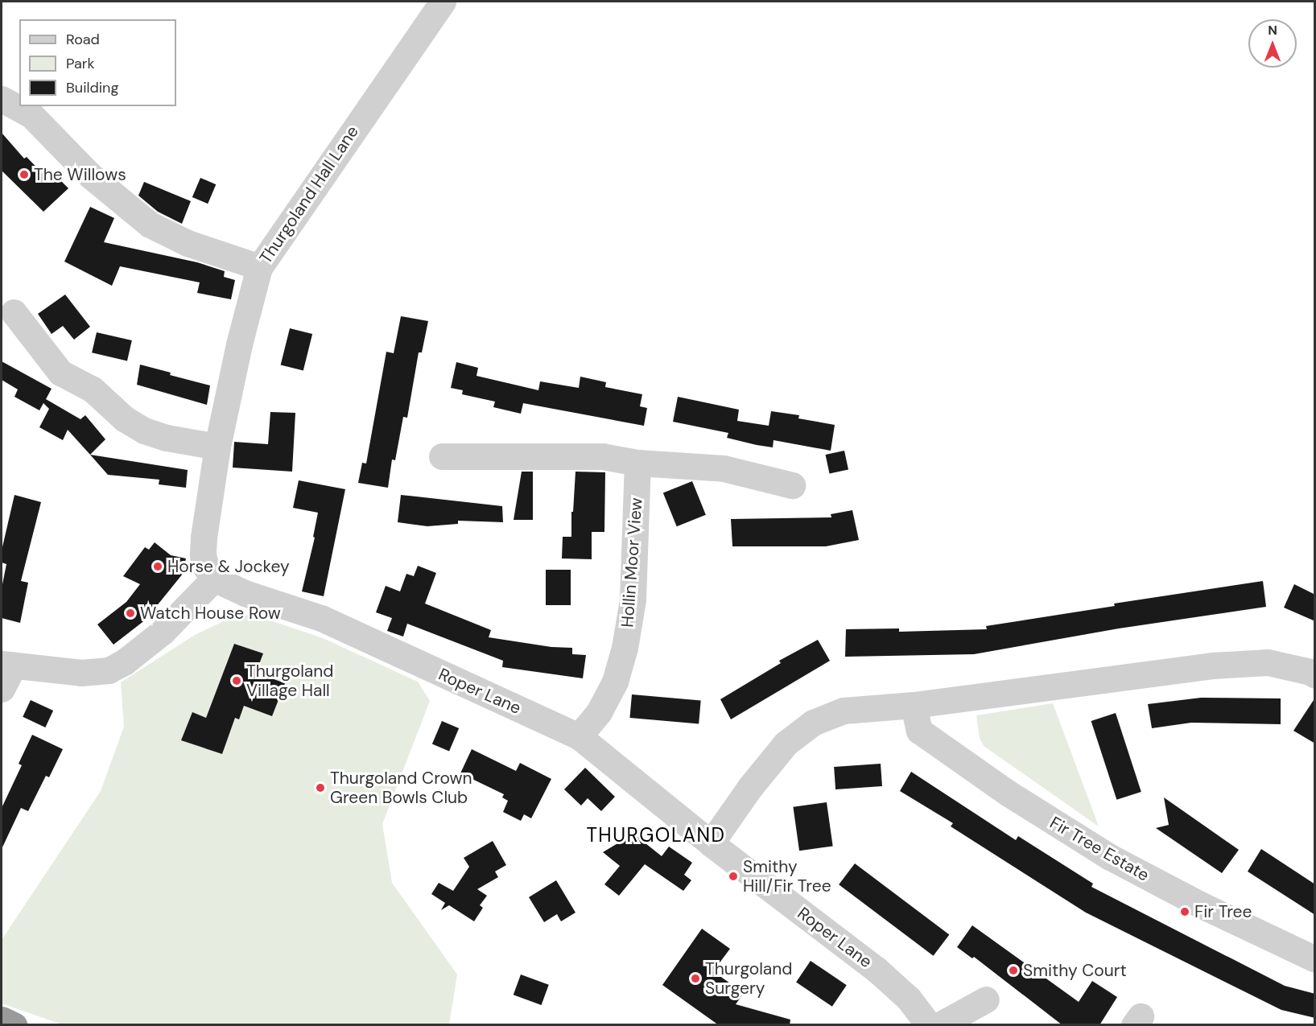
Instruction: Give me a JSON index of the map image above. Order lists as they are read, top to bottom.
{
  "streets": {
    "street": [
      "Thurgoland Hall Lane",
      "Hollin Moor View",
      "Roper Lane",
      "Fir Tree Estate"
    ]
  },
  "crossings": [
    ["Thurgoland Hall Lane", "Roper Lane"],
    ["Hollin Moor View", "Roper Lane"]
  ],
  "districts": ["THURGOLAND"],
  "places": [
    "The Willows",
    "Horse & Jockey",
    "Watch House Row",
    "Thurgoland Village Hall",
    "Thurgoland Crown Green Bowls Club",
    "Smithy Hill/Fir Tree",
    "Fir Tree",
    "Smithy Court",
    "Thurgoland Surgery"
  ],
  "legend": ["Road", "Park", "Building"],
  "north": "top"
}
